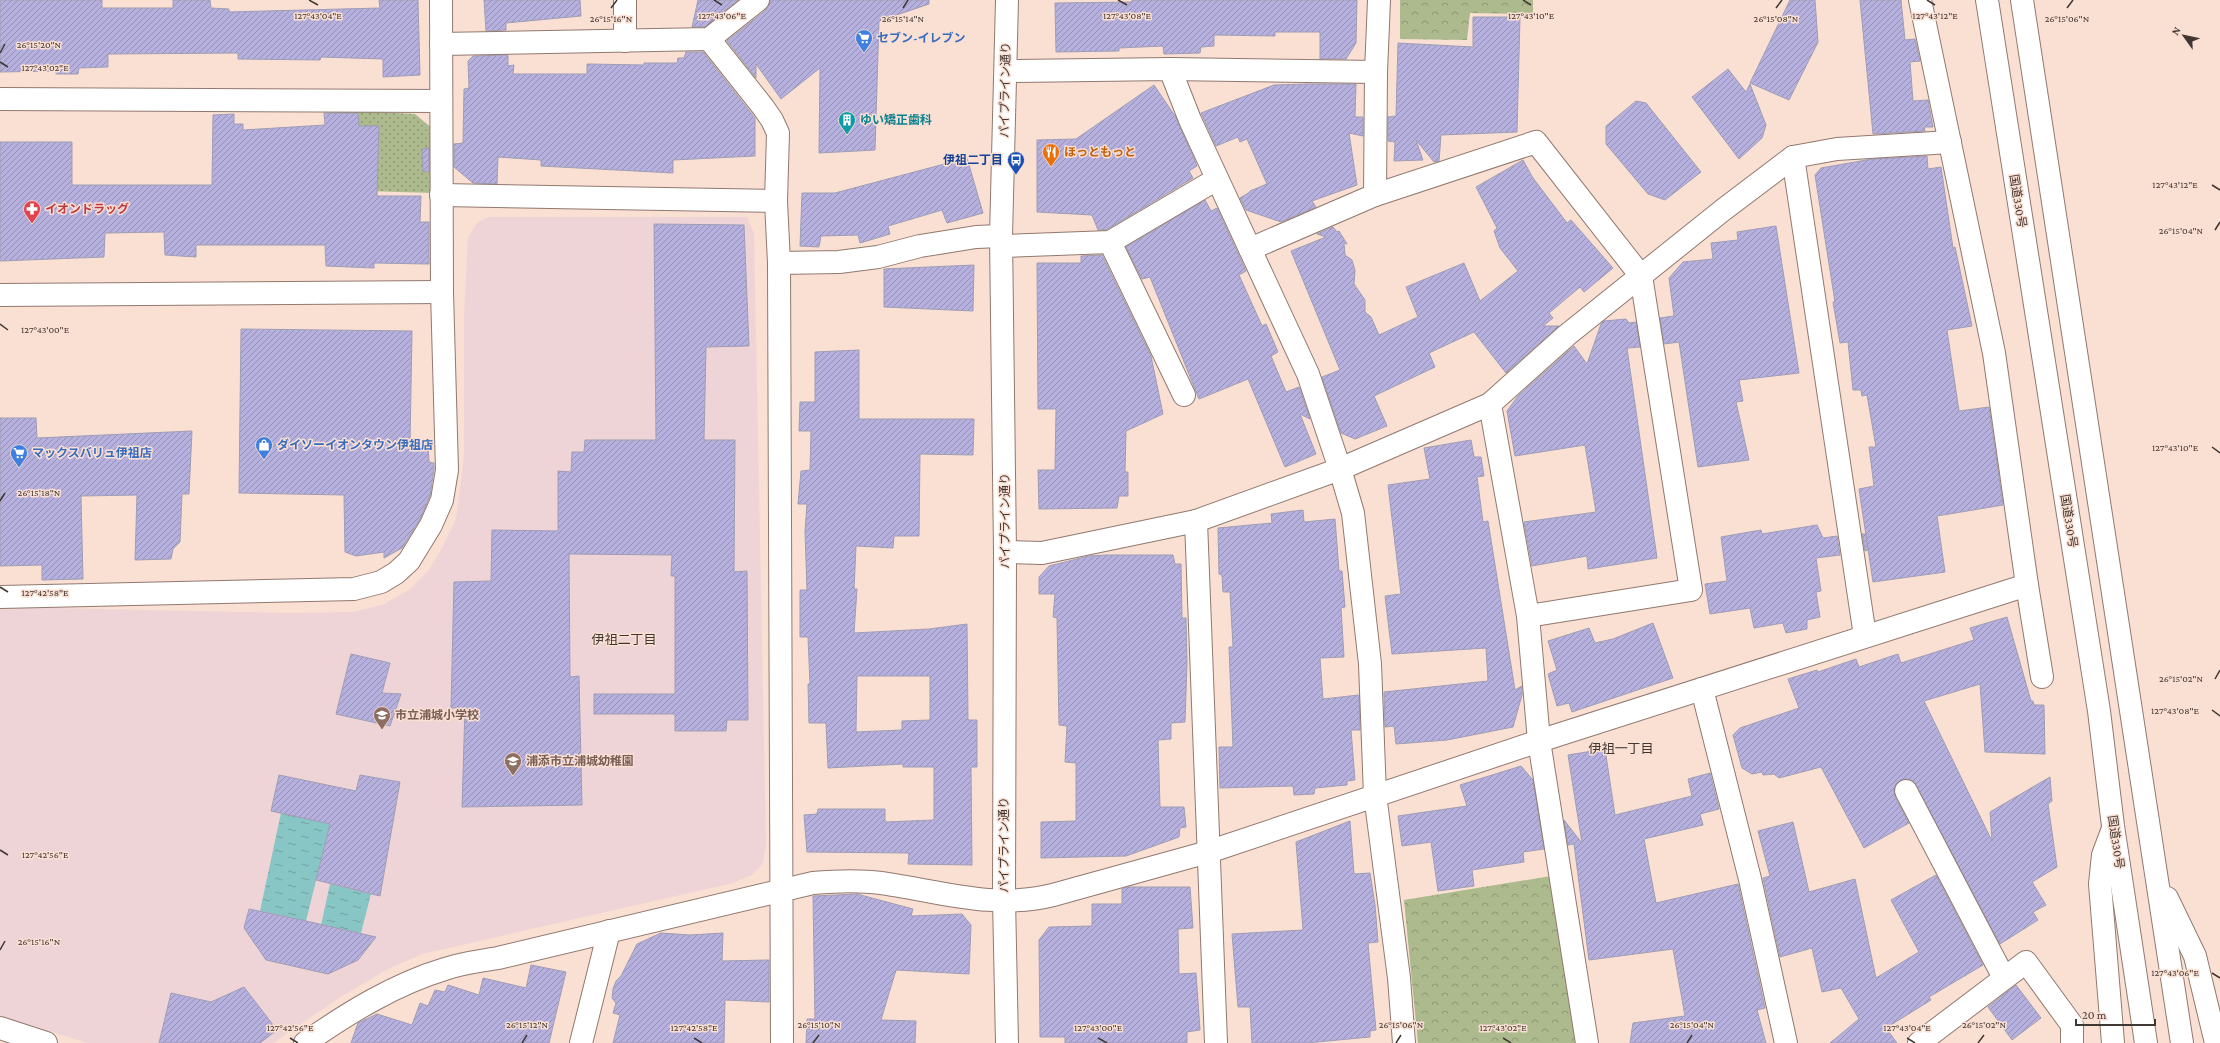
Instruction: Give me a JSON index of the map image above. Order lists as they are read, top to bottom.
{
  "streets": {
    "main road": ["パイプライン通り", "国道330号"]
  },
  "districts": ["伊祖二丁目", "伊祖一丁目"],
  "places": {
    "supermarket": ["セブン-イレブン", "マックスバリュ伊祖店"],
    "building": ["ゆい矯正歯科"],
    "restaurant": ["ほっともっと"],
    "bus stop": ["伊祖二丁目"],
    "pharmacy": ["イオンドラッグ"],
    "shop": ["ダイソーイオンタウン伊祖店"],
    "school or university": ["市立浦城小学校", "浦添市立浦城幼稚園"]
  },
  "scale_bar": "20 m",
  "north": "top left",
  "coordinates": [
    "127°43'04\"E",
    "127°43'06\"E",
    "127°43'08\"E",
    "127°43'10\"E",
    "127°43'12\"E",
    "26°15'16\"N",
    "26°15'14\"N",
    "26°15'08\"N",
    "26°15'06\"N",
    "26°15'20\"N",
    "127°43'02\"E",
    "26°15'04\"N",
    "127°43'00\"E",
    "26°15'18\"N",
    "127°42'58\"E",
    "26°15'02\"N",
    "127°42'56\"E",
    "26°15'12\"N",
    "26°15'10\"N"
  ]
}
